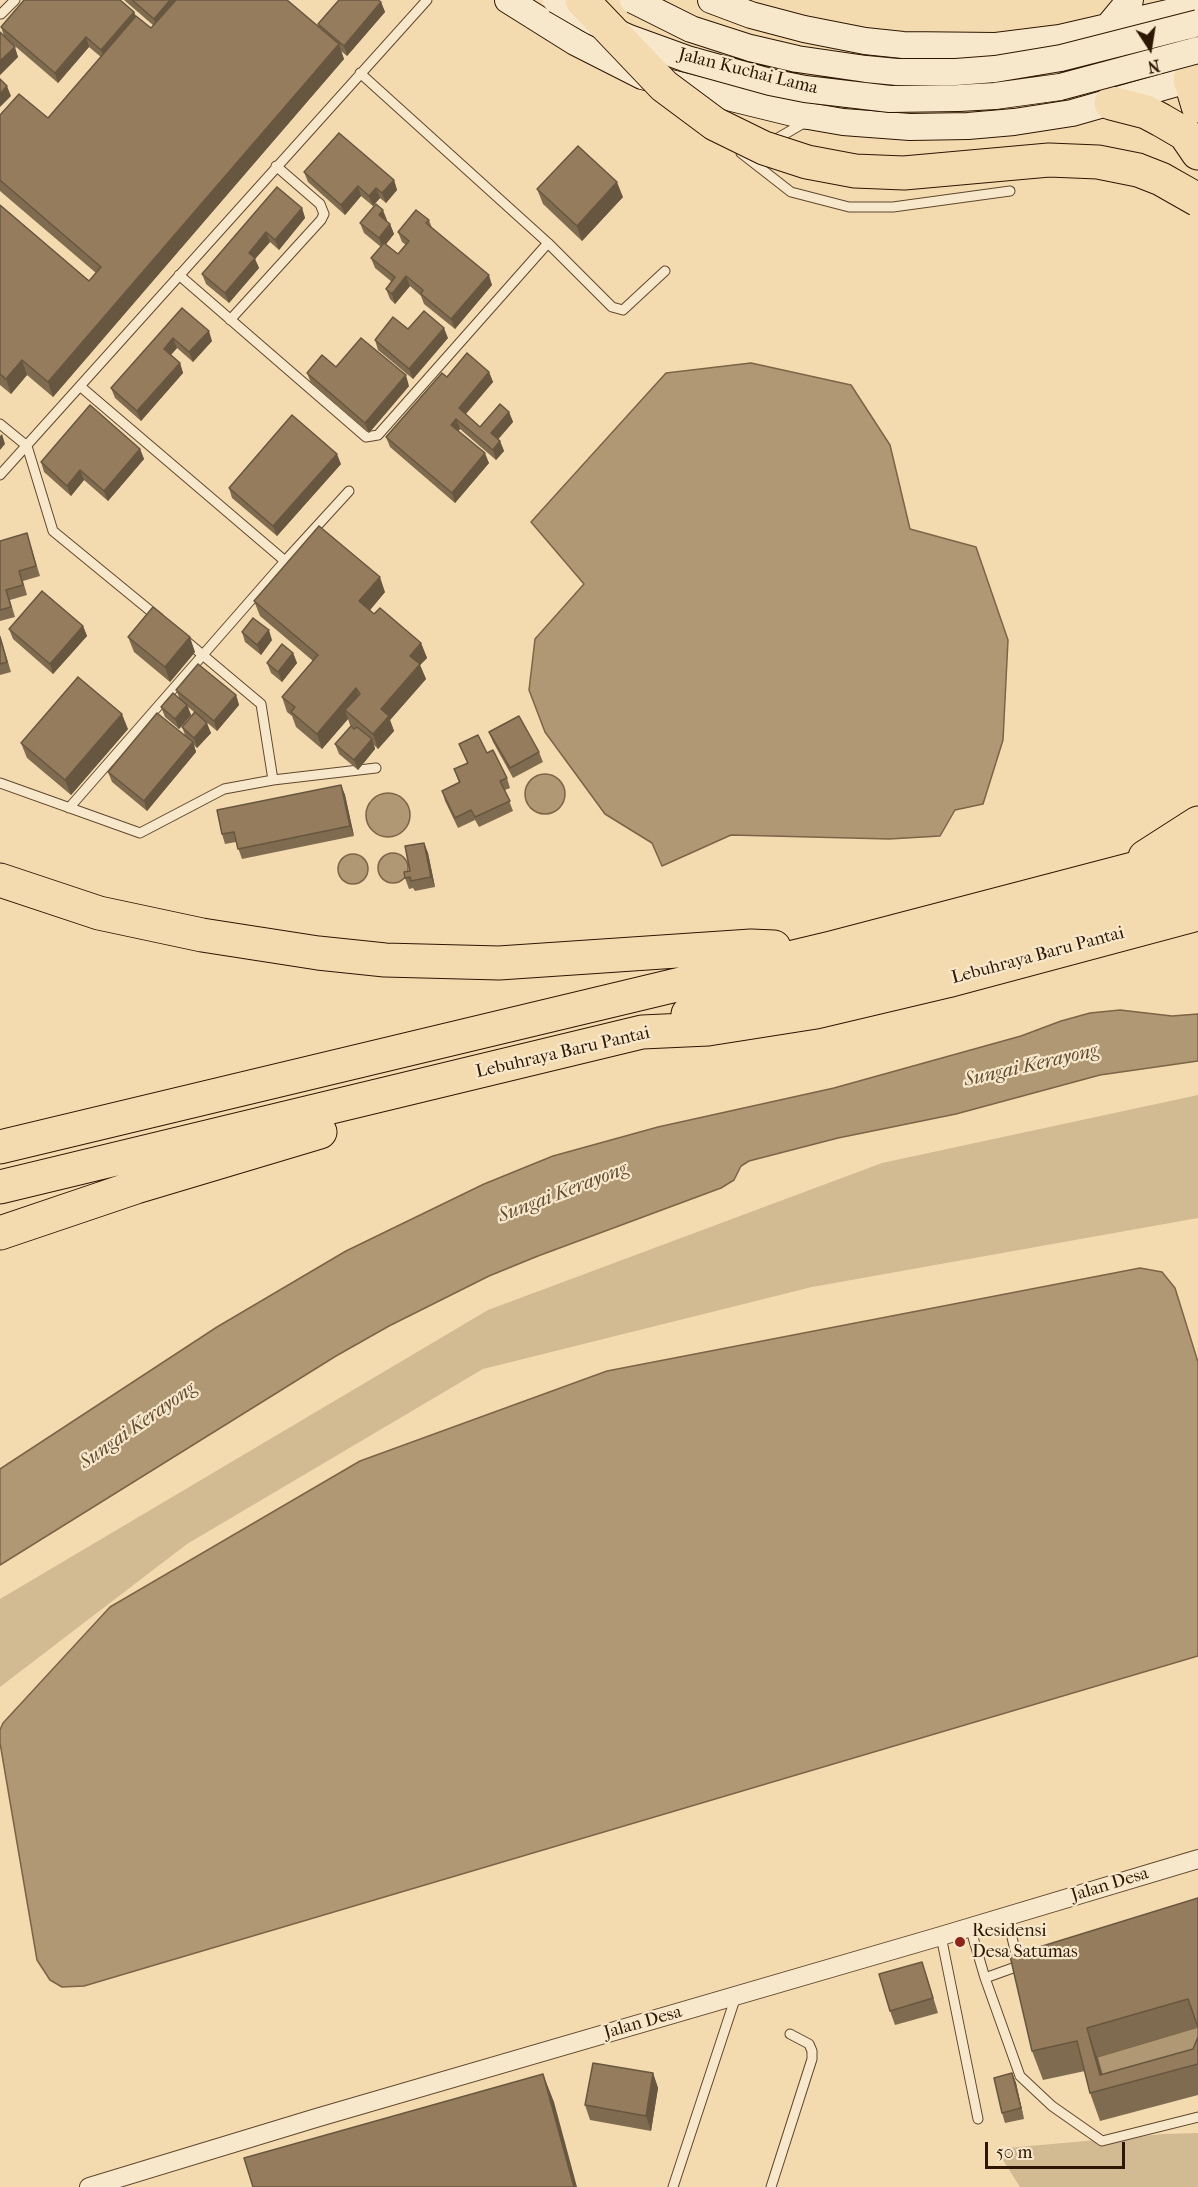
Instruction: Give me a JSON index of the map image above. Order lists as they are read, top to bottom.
{
  "streets": {
    "highway": ["Lebuhraya Baru Pantai"],
    "main road": ["Jalan Kuchai Lama"],
    "street": ["Jalan Desa"]
  },
  "water": ["Sungai Kerayong"],
  "places": ["Residensi Desa Satumas"],
  "scale_bar": "50 m",
  "north": "bottom"
}
